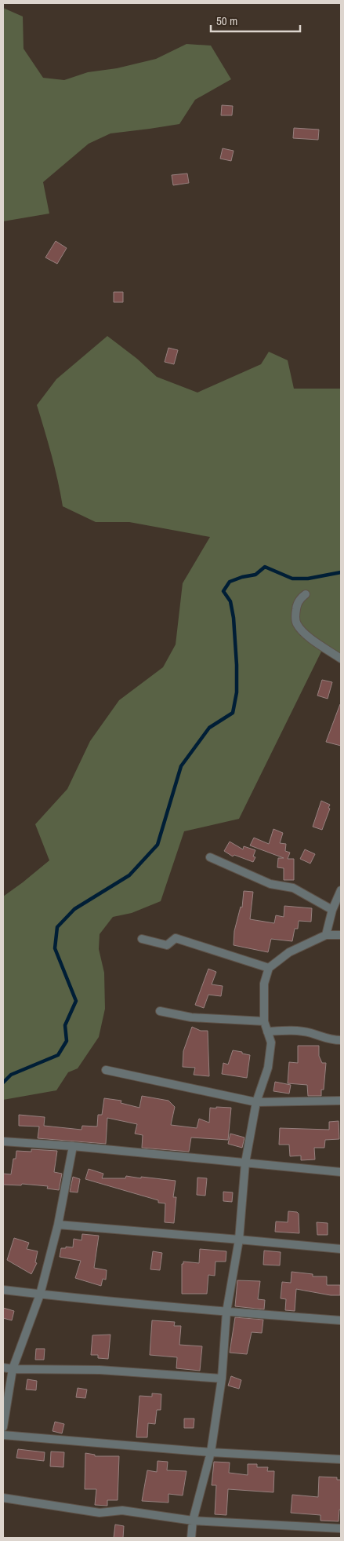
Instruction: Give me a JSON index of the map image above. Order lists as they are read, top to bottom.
{
  "scale_bar": "50 m"
}
